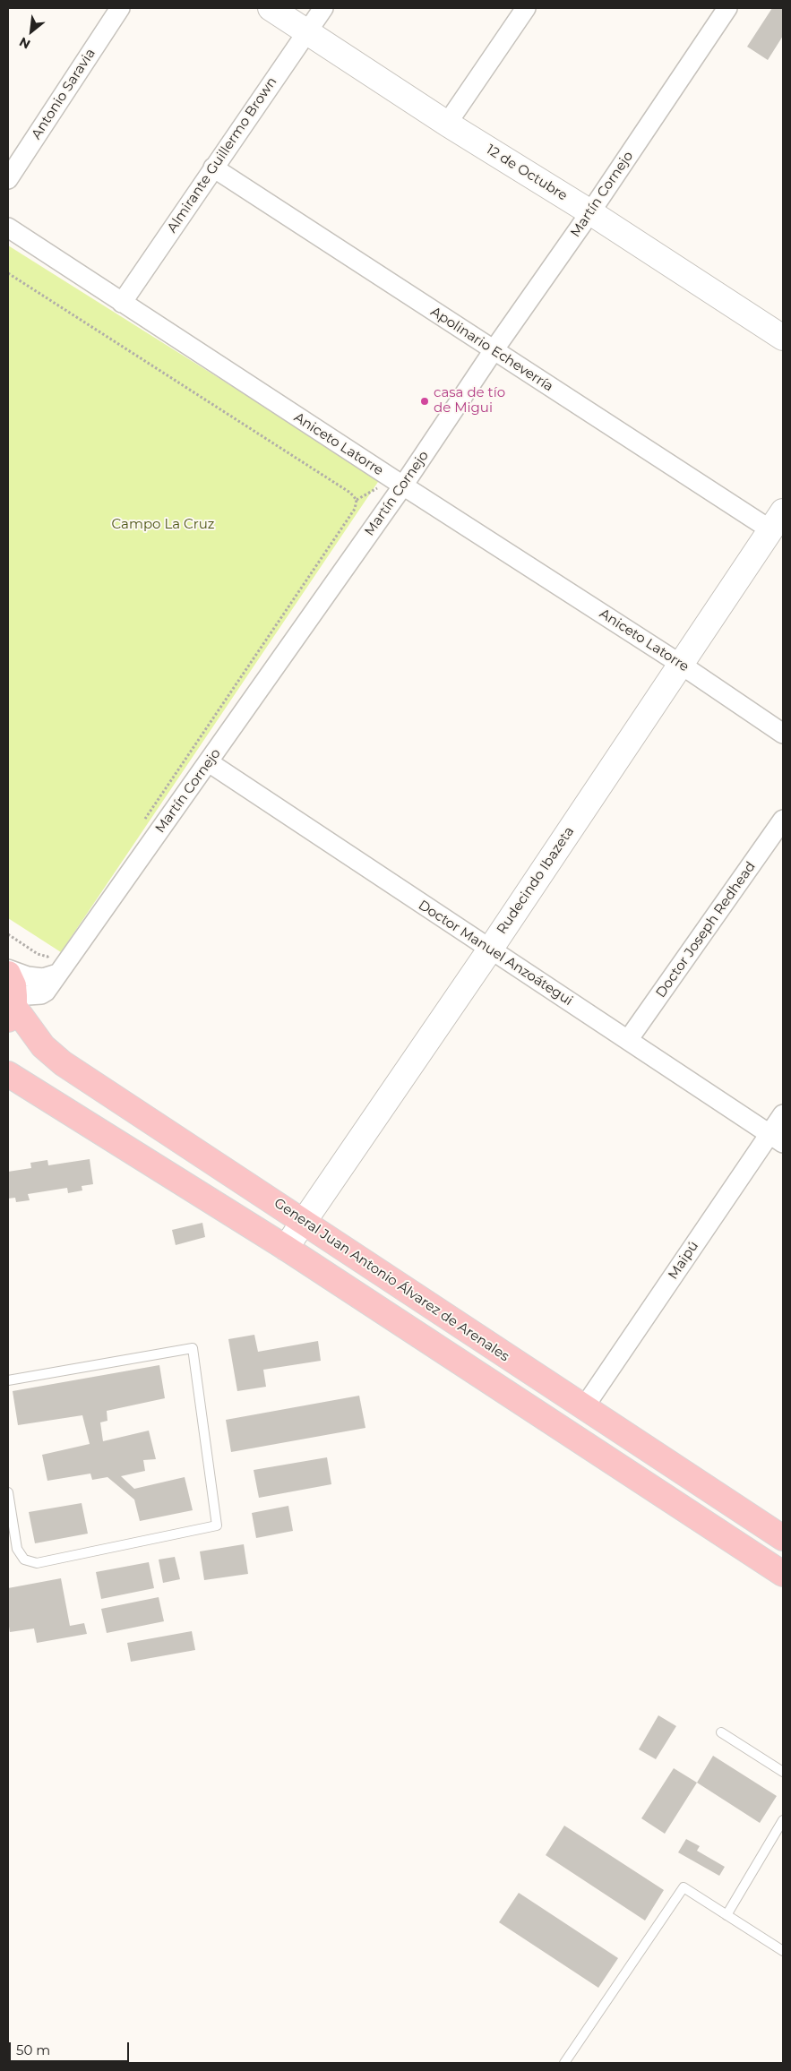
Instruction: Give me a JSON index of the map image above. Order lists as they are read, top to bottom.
{
  "streets": {
    "main road": ["General Juan Antonio Álvarez de Arenales"],
    "street": [
      "Antonio Saravia",
      "Almirante Guillermo Brown",
      "12 de Octubre",
      "Martín Cornejo",
      "Apolinario Echeverría",
      "Aniceto Latorre",
      "Rudecindo Ibazeta",
      "Doctor Joseph Redhead",
      "Doctor Manuel Anzoátegui",
      "Maipú"
    ]
  },
  "crossings": [
    ["Almirante Guillermo Brown", "12 de Octubre"],
    ["Almirante Guillermo Brown", "Apolinario Echeverría"],
    ["Almirante Guillermo Brown", "Aniceto Latorre"],
    ["12 de Octubre", "Martín Cornejo"],
    ["Martín Cornejo", "Apolinario Echeverría"],
    ["Martín Cornejo", "Aniceto Latorre"],
    ["Martín Cornejo", "Doctor Manuel Anzoátegui"],
    ["Martín Cornejo", "General Juan Antonio Álvarez de Arenales"],
    ["Apolinario Echeverría", "Rudecindo Ibazeta"],
    ["Aniceto Latorre", "Rudecindo Ibazeta"],
    ["Rudecindo Ibazeta", "Doctor Manuel Anzoátegui"],
    ["Rudecindo Ibazeta", "General Juan Antonio Álvarez de Arenales"],
    ["Doctor Joseph Redhead", "Doctor Manuel Anzoátegui"],
    ["Doctor Manuel Anzoátegui", "Maipú"],
    ["Maipú", "General Juan Antonio Álvarez de Arenales"]
  ],
  "parks": ["Campo La Cruz"],
  "places": ["casa de tío de Migui"],
  "scale_bar": "50 m",
  "north": "bottom left"
}
